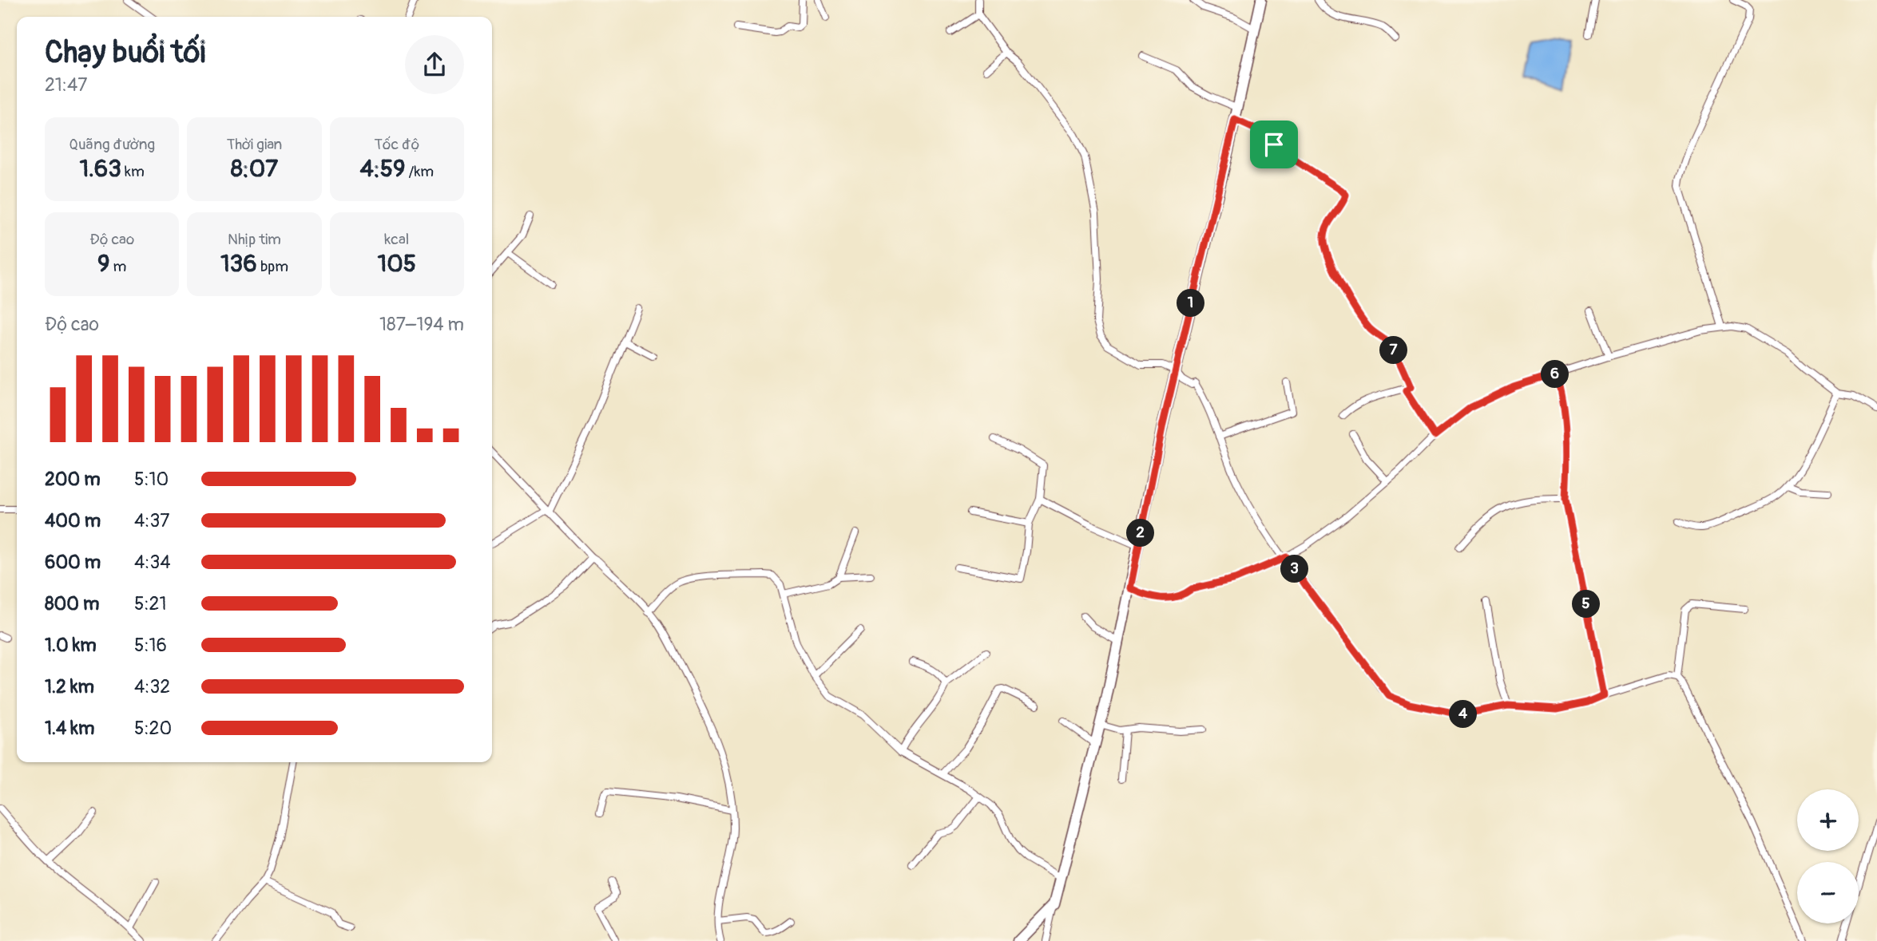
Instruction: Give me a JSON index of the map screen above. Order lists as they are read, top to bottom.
{
  "page": {
    "heading": ["Chạy buổi tối", "21:47"],
    "stats": [
      ["Quãng đường", "1.63 km"],
      ["Thời gian", "8:07"],
      ["Tốc độ", "4:59 /km"],
      ["Độ cao", "9 m"],
      ["Nhịp tim", "136 bpm"],
      ["kcal", "105"]
    ],
    "pins": [
      "1",
      "7",
      "6",
      "2",
      "3",
      "5",
      "4"
    ],
    "chart": ["Độ cao", "187–194 m"],
    "list": [
      {
        "name": "200 m",
        "note": "5:10"
      },
      {
        "name": "400 m",
        "note": "4:37"
      },
      {
        "name": "600 m",
        "note": "4:34"
      },
      {
        "name": "800 m",
        "note": "5:21"
      },
      {
        "name": "1.0 km",
        "note": "5:16"
      },
      {
        "name": "1.2 km",
        "note": "4:32"
      },
      {
        "name": "1.4 km",
        "note": "5:20"
      }
    ],
    "map_buttons": ["+", "−"]
  }
}
